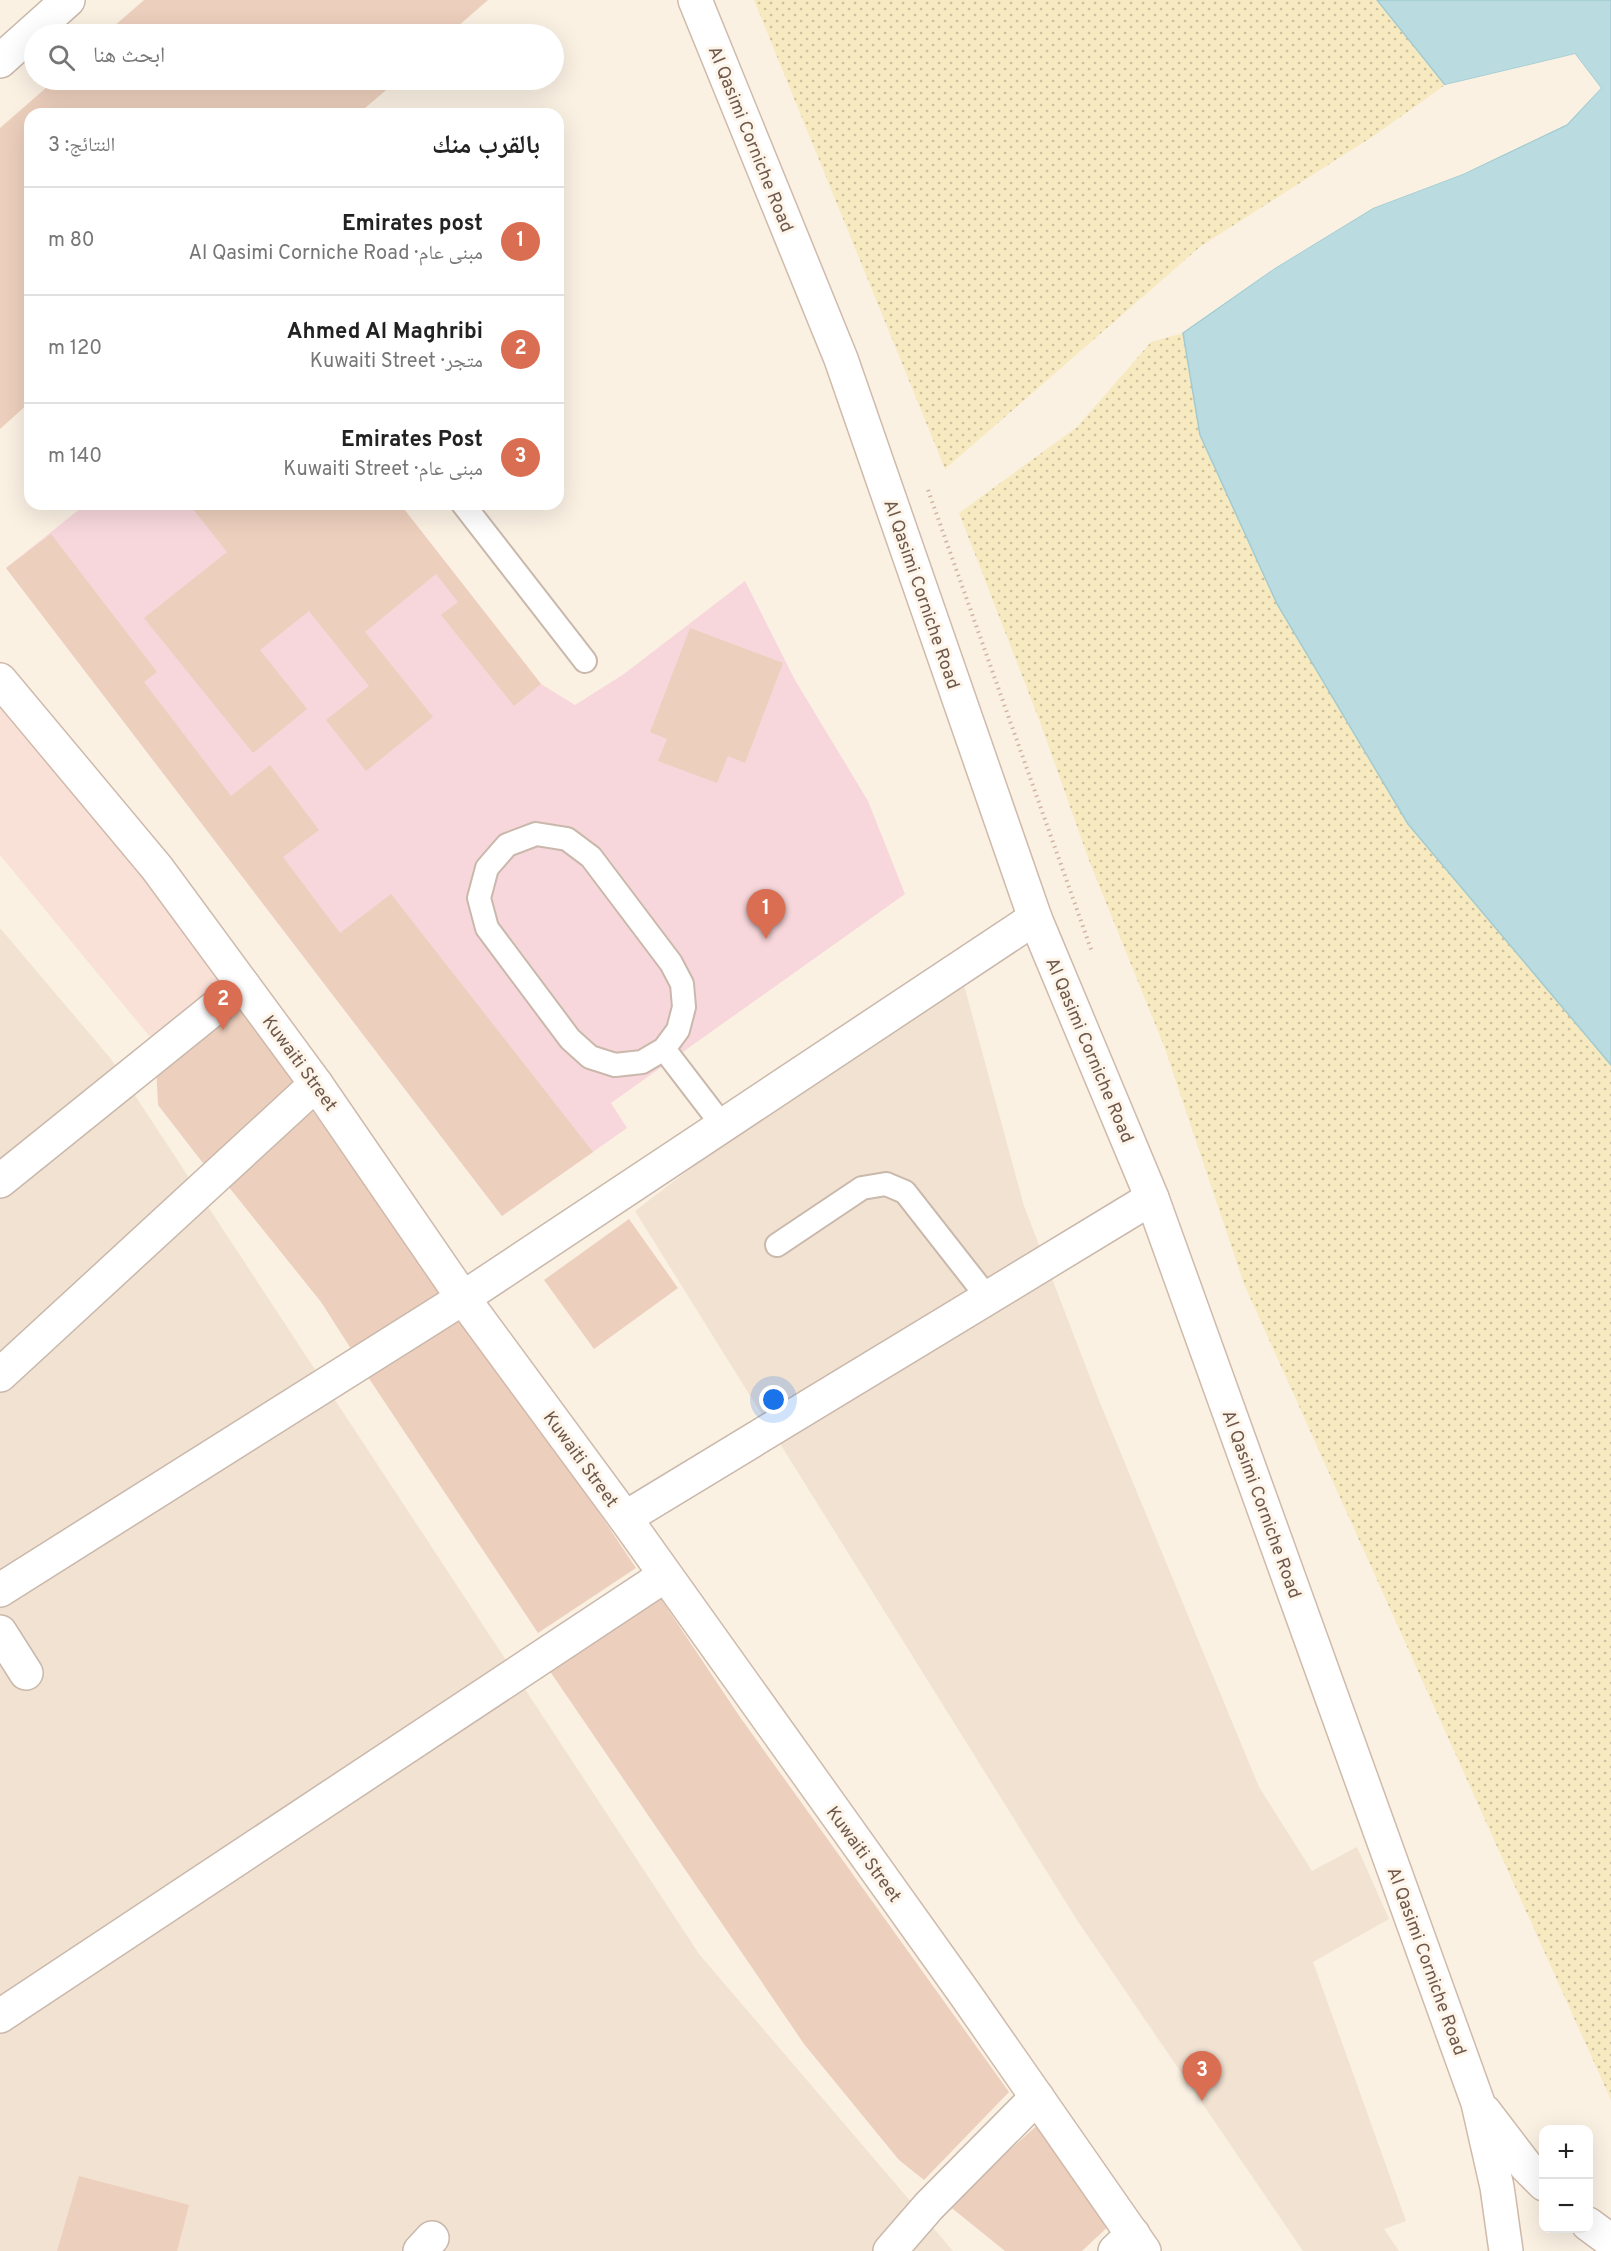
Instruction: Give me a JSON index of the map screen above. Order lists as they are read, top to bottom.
{
  "streets": {
    "street": ["Al Qasimi Corniche Road", "Kuwaiti Street"]
  },
  "page": {
    "search": "ابحث هنا",
    "heading": ["بالقرب منك", "النتائج: 3"],
    "list": [
      {
        "mark": "1",
        "name": "Emirates post",
        "note": "مبنى عام · Al Qasimi Corniche Road",
        "value": "80 m"
      },
      {
        "mark": "2",
        "name": "Ahmed Al Maghribi",
        "note": "متجر · Kuwaiti Street",
        "value": "120 m"
      },
      {
        "mark": "3",
        "name": "Emirates Post",
        "note": "مبنى عام · Kuwaiti Street",
        "value": "140 m"
      }
    ],
    "pins": ["1", "2", "3"],
    "map_buttons": ["+", "−"]
  }
}
